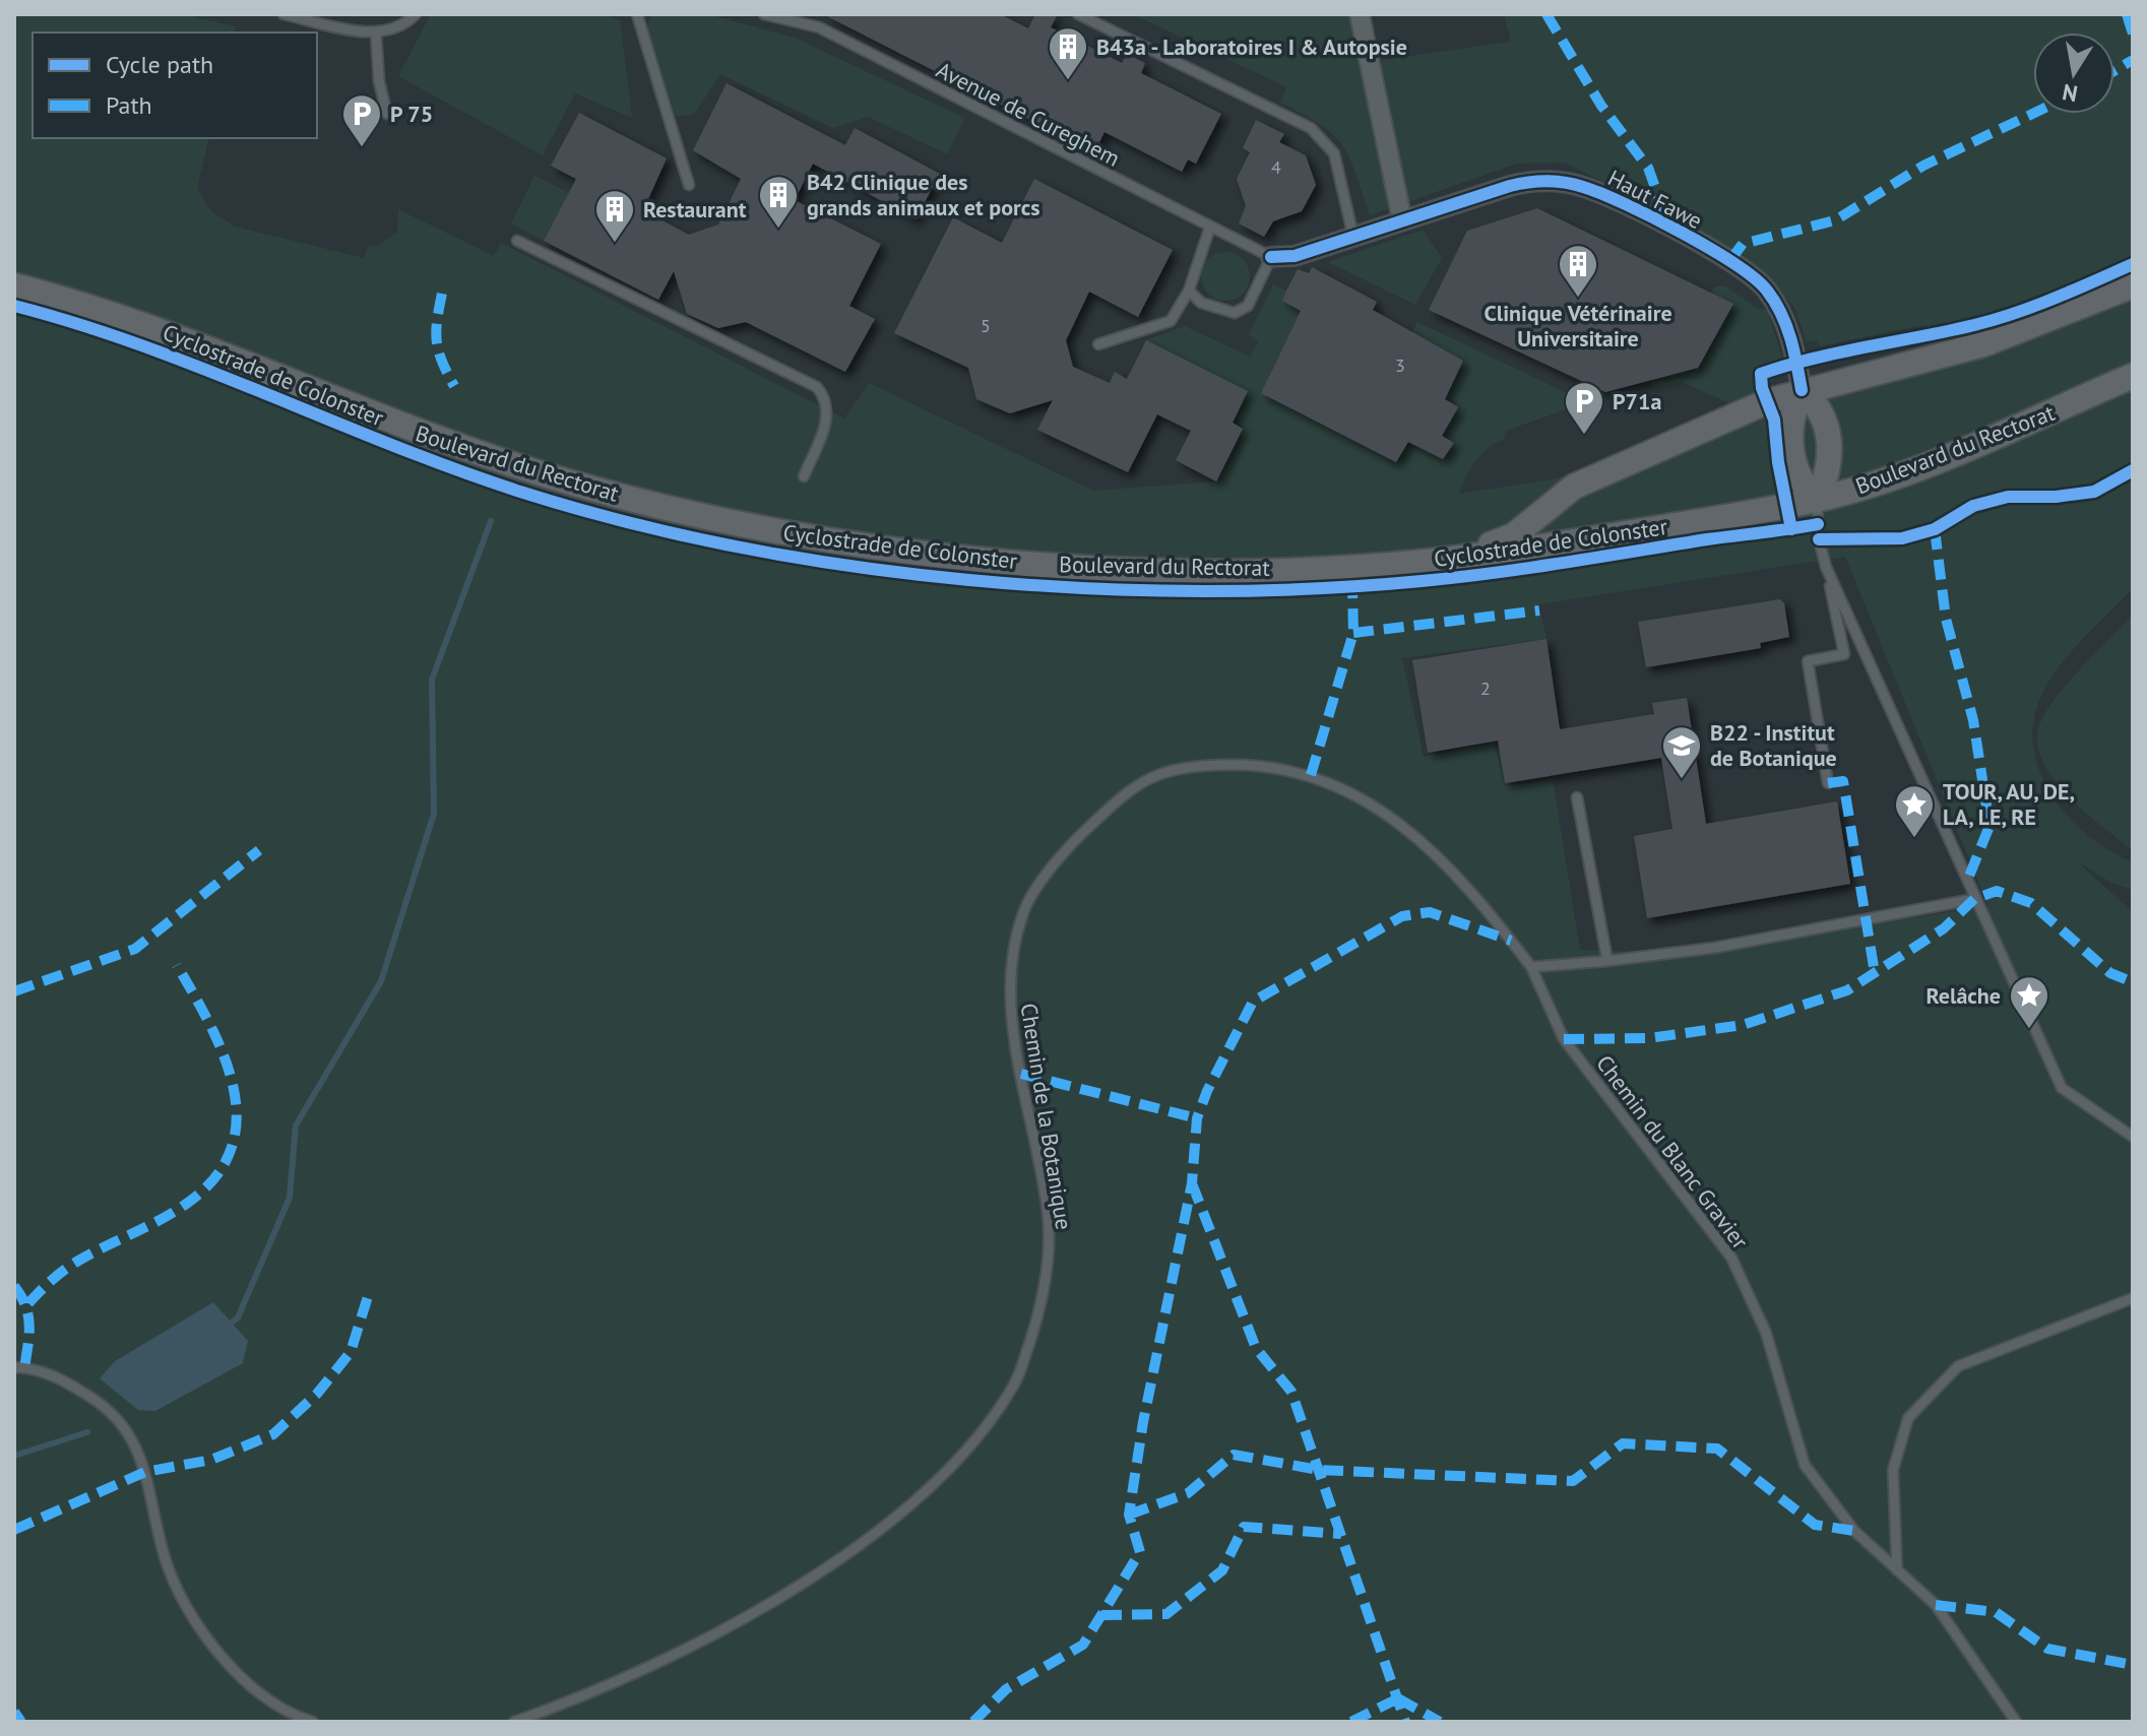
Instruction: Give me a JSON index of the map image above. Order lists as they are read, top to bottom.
{
  "streets": {
    "main road": ["Boulevard du Rectorat"],
    "street": ["Haut Fawe"],
    "lane": ["Avenue de Cureghem", "Chemin de la Botanique", "Chemin du Blanc Gravier"],
    "cycle path": ["Cyclostrade de Colonster"]
  },
  "crossings": [
    ["Avenue de Cureghem", "Haut Fawe"],
    ["Chemin de la Botanique", "Chemin du Blanc Gravier"]
  ],
  "places": {
    "building": [
      "B43a - Laboratoires I & Autopsie",
      "B42 Clinique des grands animaux et porcs",
      "Restaurant",
      "Clinique Vétérinaire Universitaire"
    ],
    "parking": ["P 75", "P71a"],
    "school or university": ["B22 - Institut de Botanique"],
    "place": ["TOUR, AU, DE, LA, LE, RE", "Relâche"]
  },
  "house_numbers": [
    "4",
    "5",
    "3",
    "2"
  ],
  "legend": ["Cycle path", "Path"],
  "north": "bottom"
}
